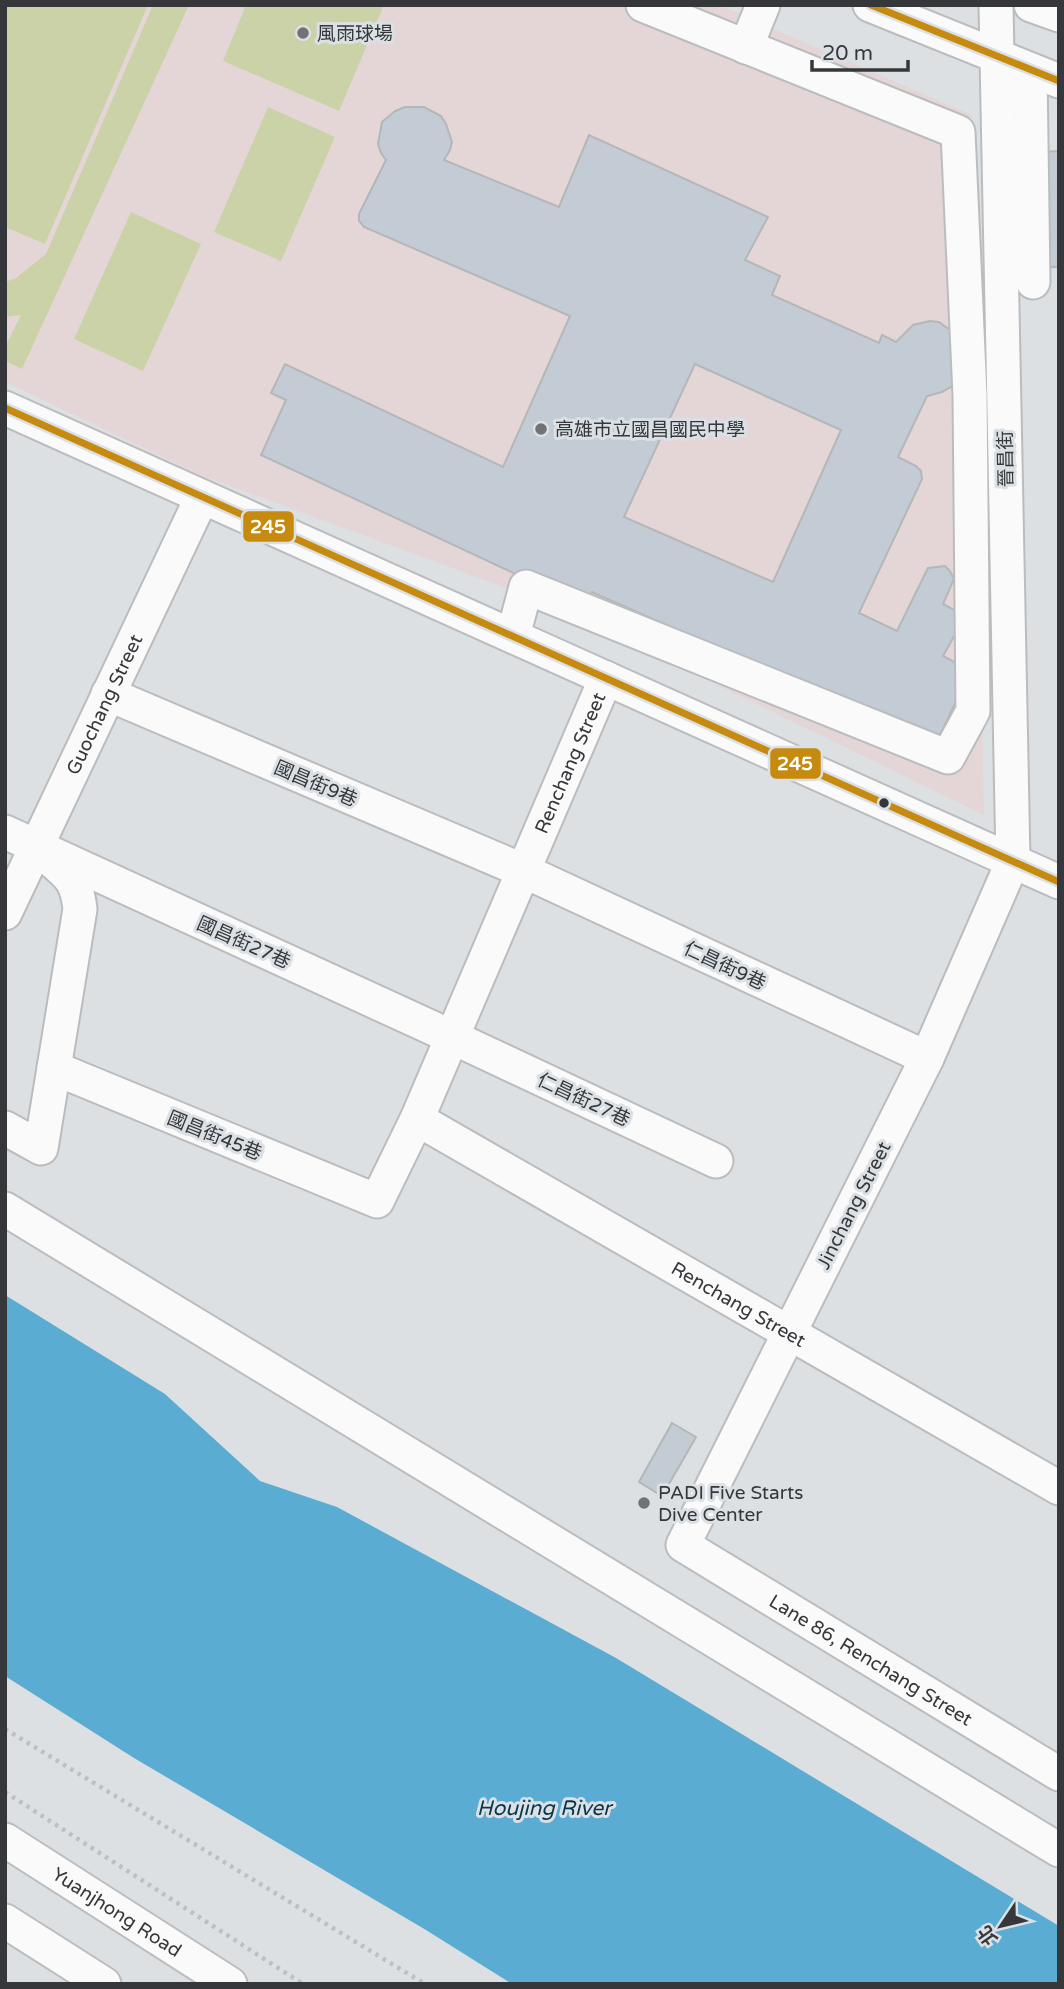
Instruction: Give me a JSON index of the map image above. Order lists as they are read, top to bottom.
{
  "streets": {
    "street": [
      "晉昌街",
      "Guochang Street",
      "Renchang Street",
      "國昌街9巷",
      "國昌街27巷",
      "仁昌街9巷",
      "仁昌街27巷",
      "國昌街45巷",
      "Jinchang Street",
      "Lane 86, Renchang Street",
      "Yuanjhong Road"
    ]
  },
  "crossings": [
    ["晉昌街", "Jinchang Street"],
    ["Guochang Street", "國昌街9巷"],
    ["Guochang Street", "國昌街27巷"],
    ["Renchang Street", "國昌街9巷"],
    ["Renchang Street", "國昌街27巷"],
    ["Renchang Street", "仁昌街9巷"],
    ["Renchang Street", "仁昌街27巷"],
    ["Renchang Street", "國昌街45巷"],
    ["Renchang Street", "Jinchang Street"],
    ["國昌街9巷", "仁昌街9巷"],
    ["國昌街27巷", "仁昌街27巷"],
    ["仁昌街9巷", "Jinchang Street"],
    ["Jinchang Street", "Lane 86, Renchang Street"]
  ],
  "water": ["Houjing River"],
  "places": ["風雨球場", "高雄市立國昌國民中學", "PADI Five Starts Dive Center"],
  "lines": ["transit line 245"],
  "scale_bar": "20 m",
  "north": "bottom left"
}
